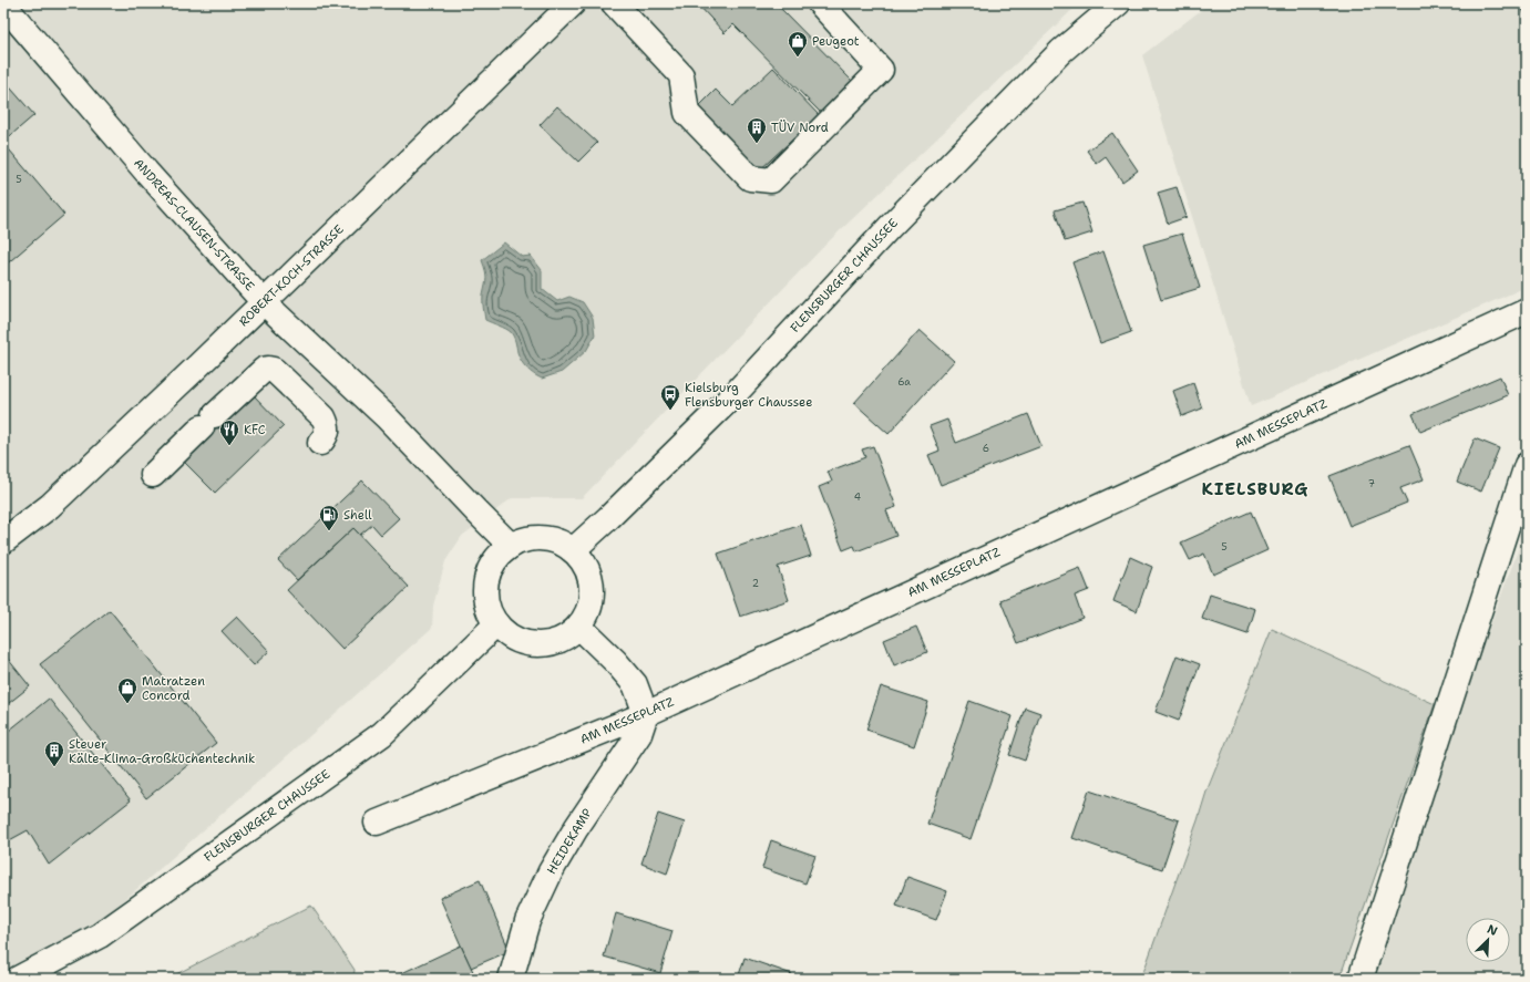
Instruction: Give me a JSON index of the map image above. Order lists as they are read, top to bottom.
{
  "streets": {
    "street": [
      "ANDREAS-CLAUSEN-STRASSE",
      "ROBERT-KOCH-STRASSE",
      "FLENSBURGER CHAUSSEE",
      "AM MESSEPLATZ",
      "HEIDEKAMP"
    ]
  },
  "crossings": [
    ["ANDREAS-CLAUSEN-STRASSE", "ROBERT-KOCH-STRASSE"],
    ["ANDREAS-CLAUSEN-STRASSE", "FLENSBURGER CHAUSSEE"],
    ["AM MESSEPLATZ", "HEIDEKAMP"]
  ],
  "districts": ["KIELSBURG"],
  "places": {
    "shop": ["Peugeot", "Matratzen Concord"],
    "building": ["TÜV Nord", "Steuer Kälte-Klima-Großküchentechnik"],
    "bus stop": ["Kielsburg Flensburger Chaussee"],
    "restaurant": ["KFC"],
    "fuel station": ["Shell"]
  },
  "house_numbers": [
    "5",
    "6a",
    "6",
    "7",
    "4",
    "5",
    "2"
  ],
  "north": "top right"
}
